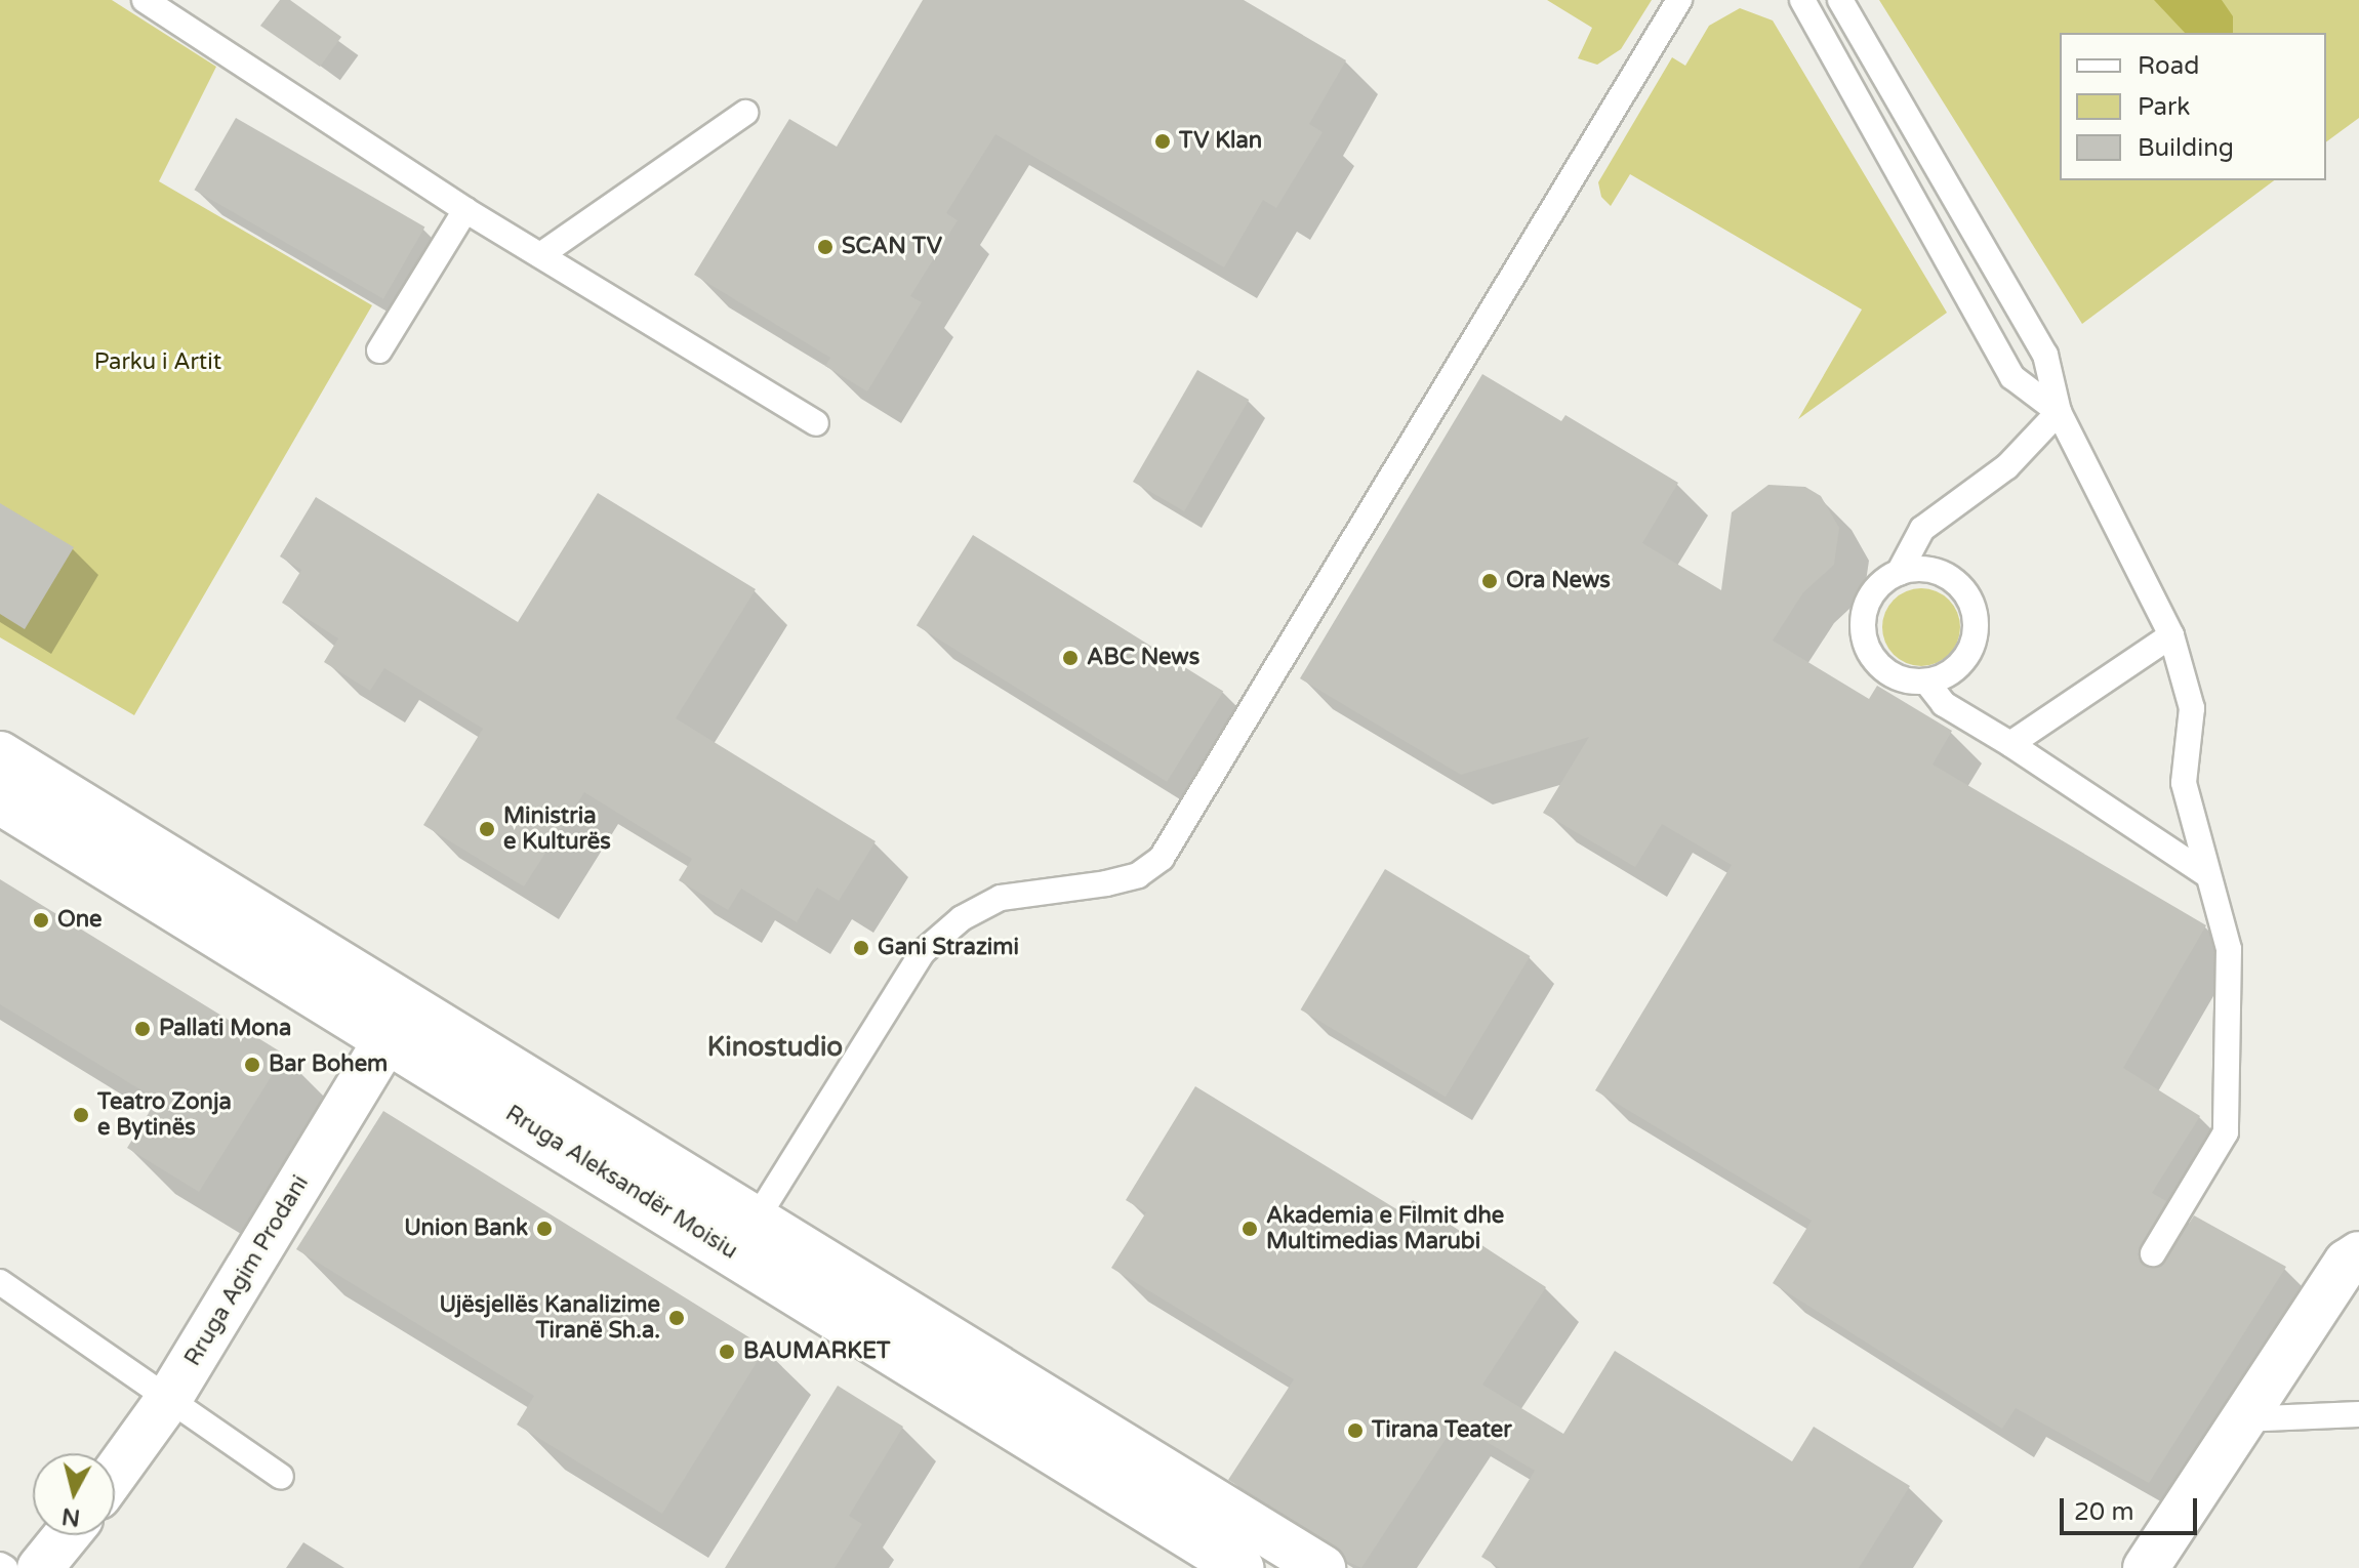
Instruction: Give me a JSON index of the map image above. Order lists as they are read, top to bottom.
{
  "streets": {
    "main road": ["Rruga Aleksandër Moisiu", "Rruga Agim Prodani"]
  },
  "crossings": [
    ["Rruga Aleksandër Moisiu", "Rruga Agim Prodani"]
  ],
  "districts": ["Kinostudio"],
  "parks": ["Parku i Artit"],
  "places": [
    "TV Klan",
    "SCAN TV",
    "Ora News",
    "ABC News",
    "Ministria e Kulturës",
    "One",
    "Gani Strazimi",
    "Pallati Mona",
    "Bar Bohem",
    "Teatro Zonja e Bytinës",
    "Union Bank",
    "Akademia e Filmit dhe Multimedias Marubi",
    "Ujësjellës Kanalizime Tiranë Sh.a.",
    "BAUMARKET",
    "Tirana Teater"
  ],
  "legend": ["Road", "Park", "Building"],
  "scale_bar": "20 m",
  "north": "bottom"
}
